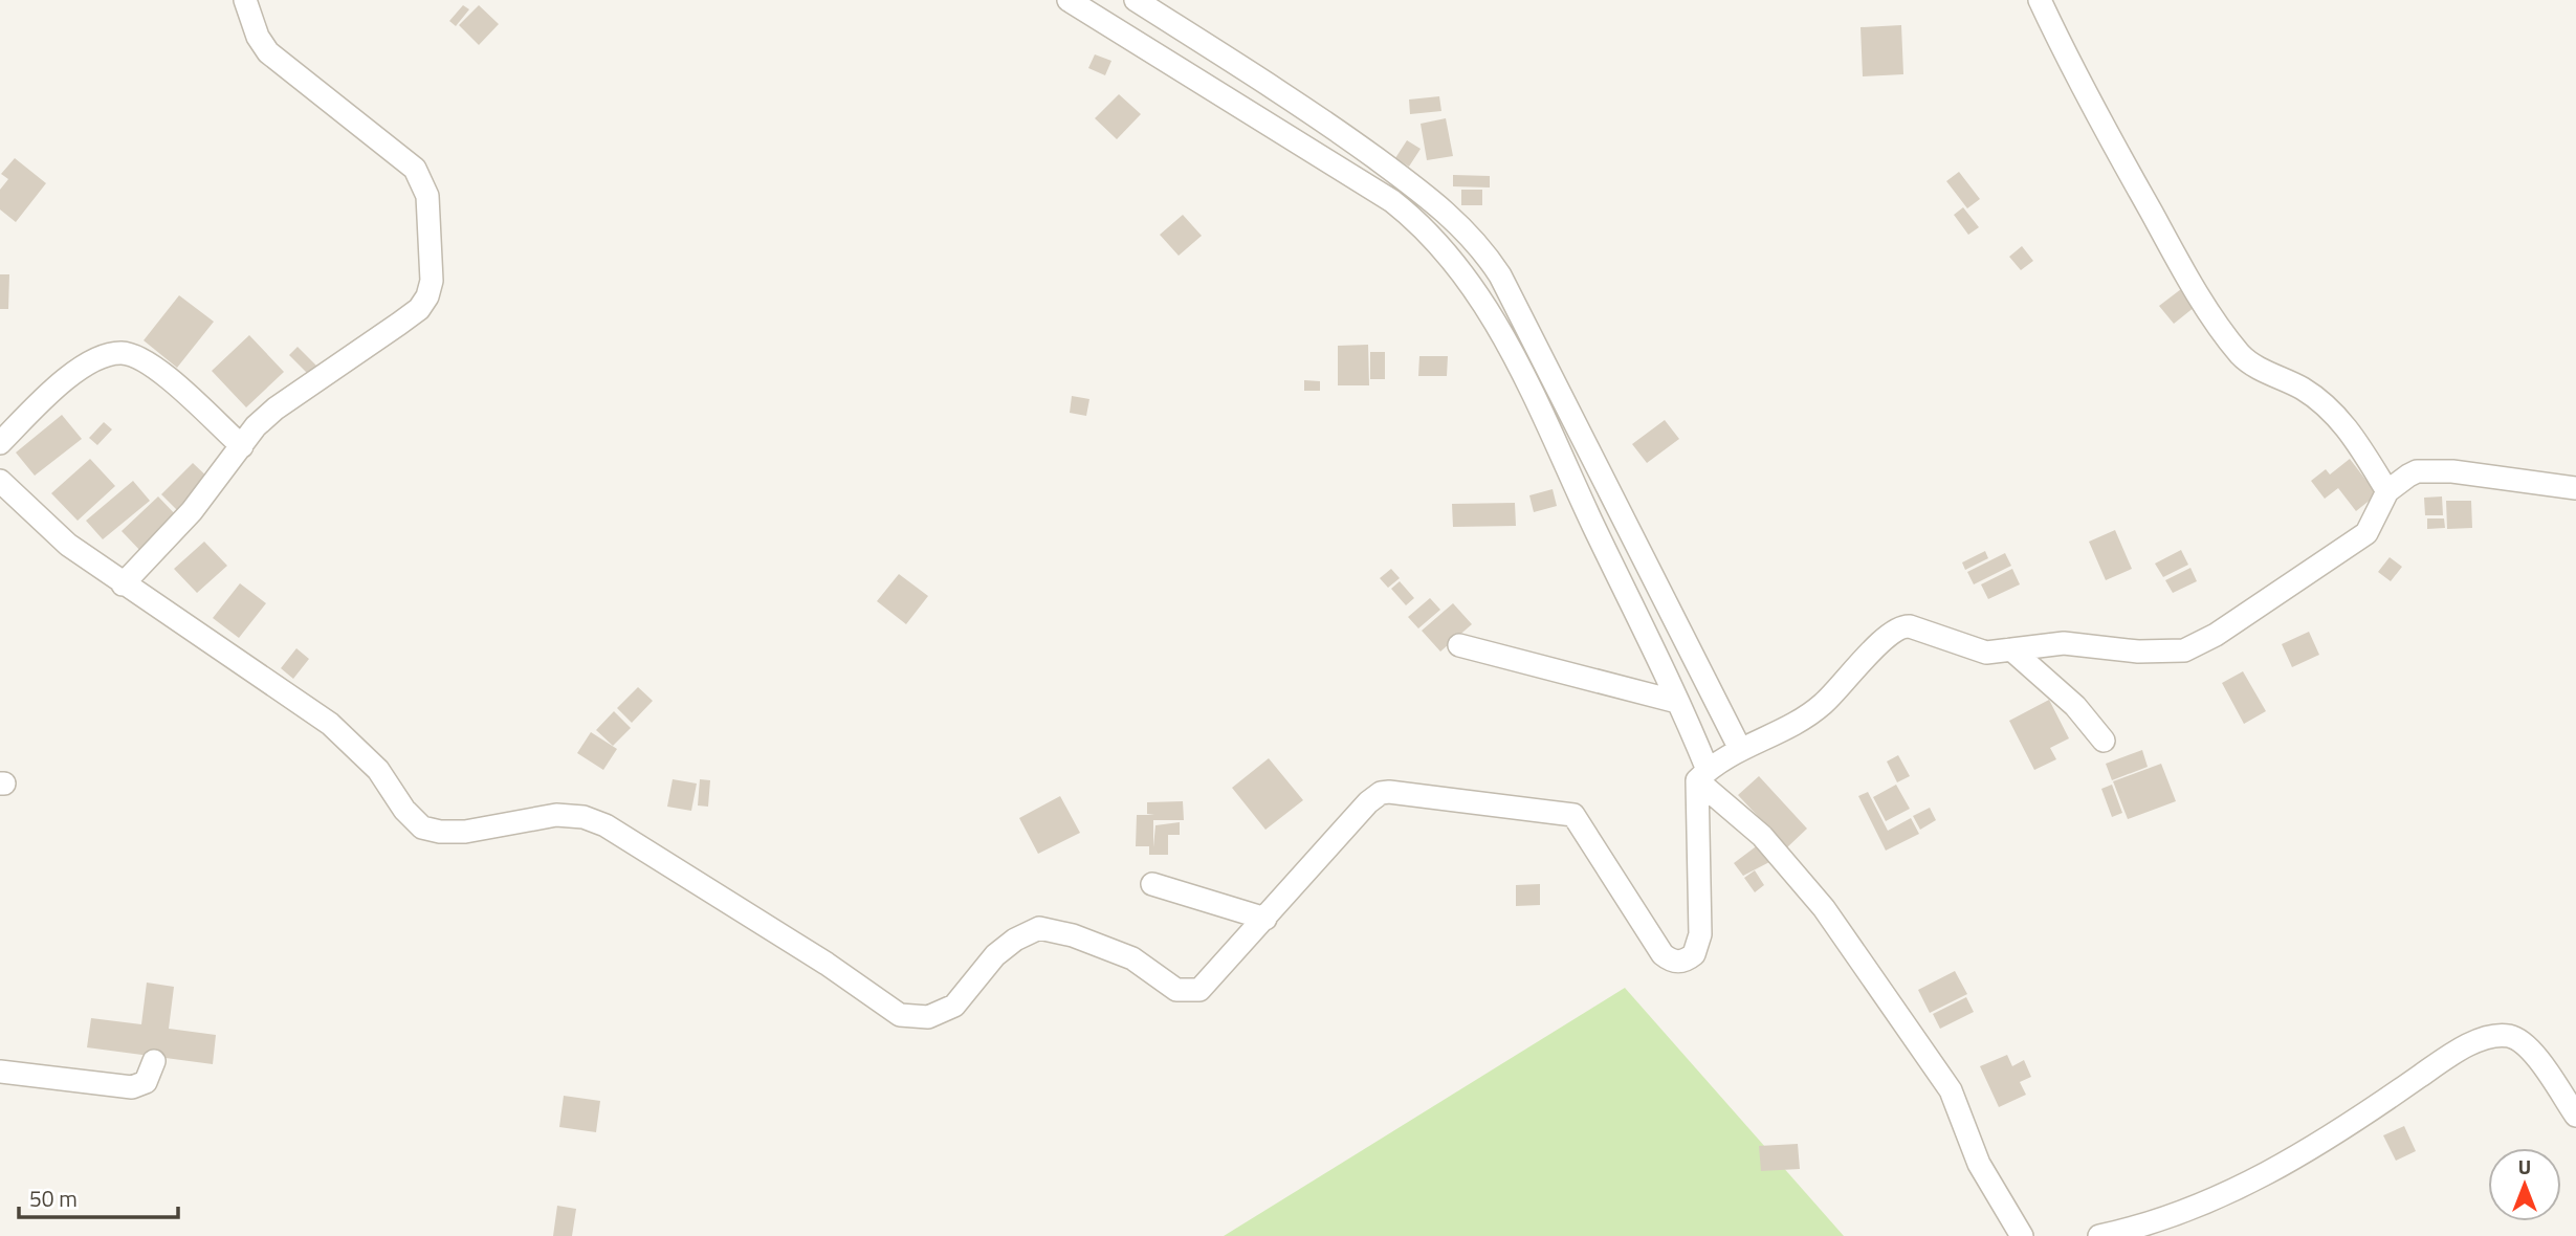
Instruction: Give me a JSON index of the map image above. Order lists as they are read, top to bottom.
{
  "scale_bar": "50 m",
  "north": "top"
}
